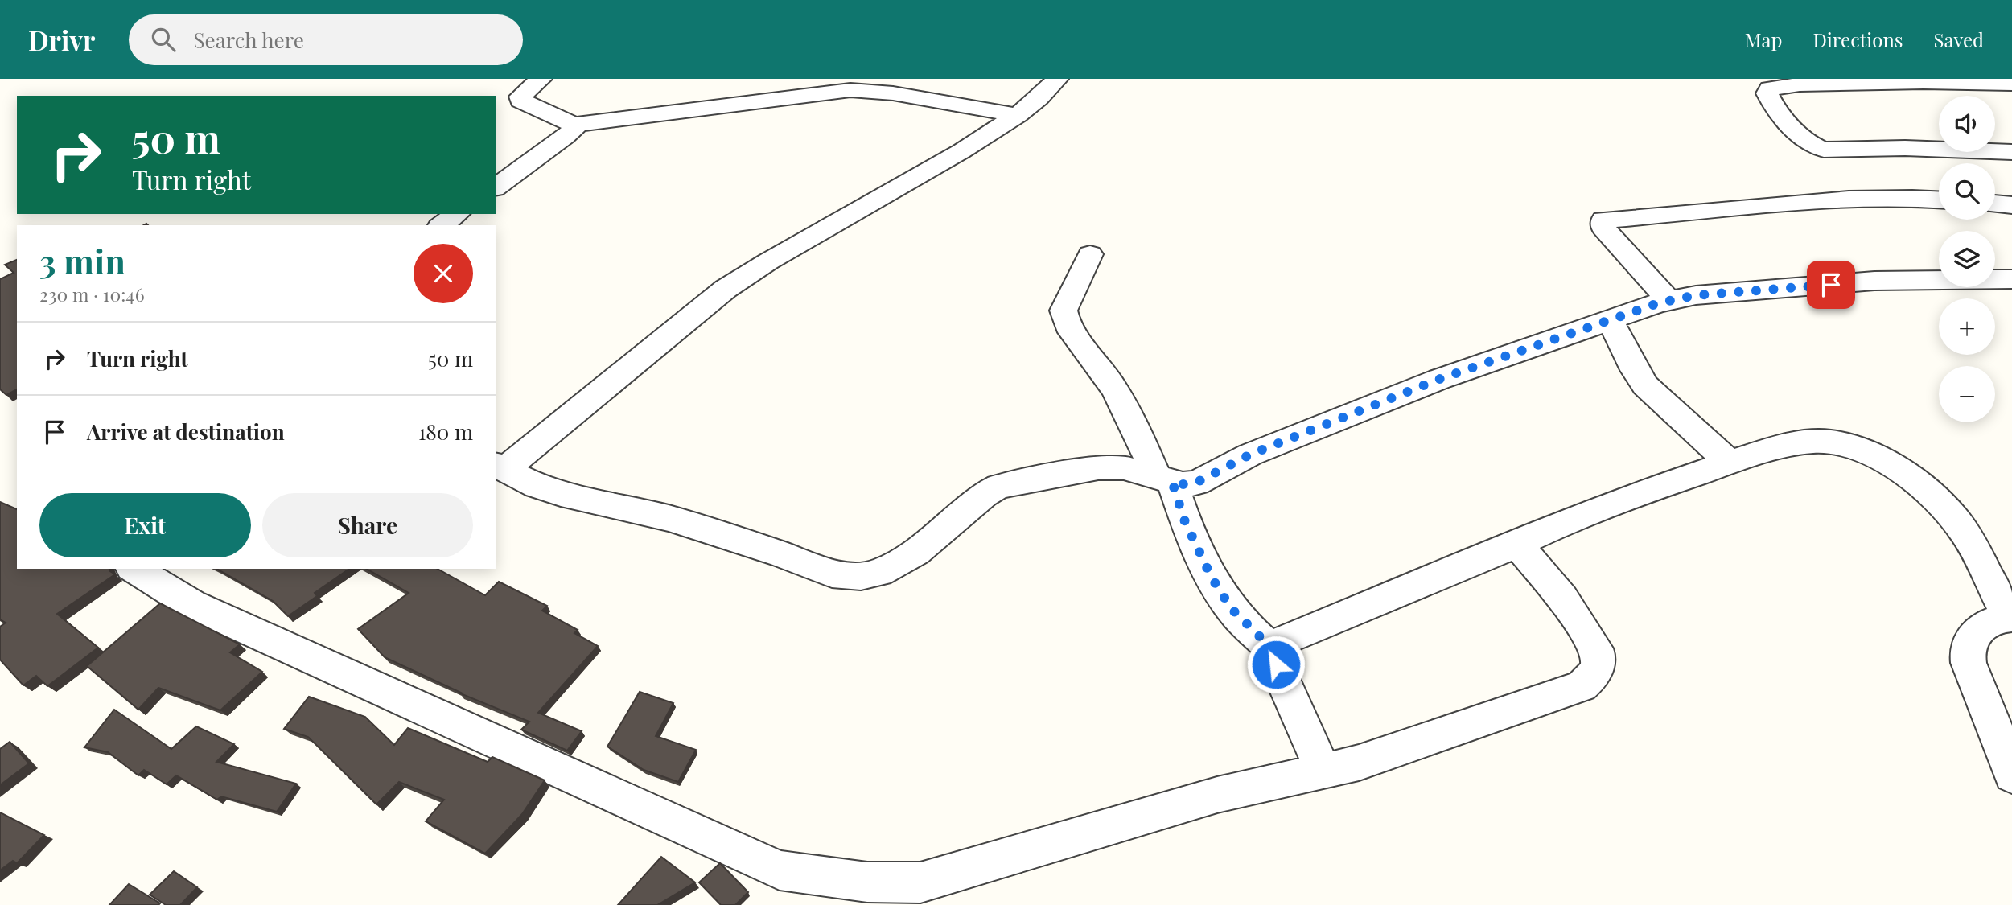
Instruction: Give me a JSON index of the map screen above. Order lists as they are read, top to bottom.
{
  "page": {
    "header": "Drivr",
    "search": "Search here",
    "nav": ["Map", "Directions", "Saved"],
    "map_buttons": ["+", "−"],
    "turn": ["50 m", "Turn right"],
    "heading": ["3 min", "230 m · 10:46"],
    "list": [
      {
        "name": "Turn right",
        "value": "50 m"
      },
      {
        "name": "Arrive at destination",
        "value": "180 m"
      }
    ],
    "buttons": ["Exit", "Share"]
  }
}
